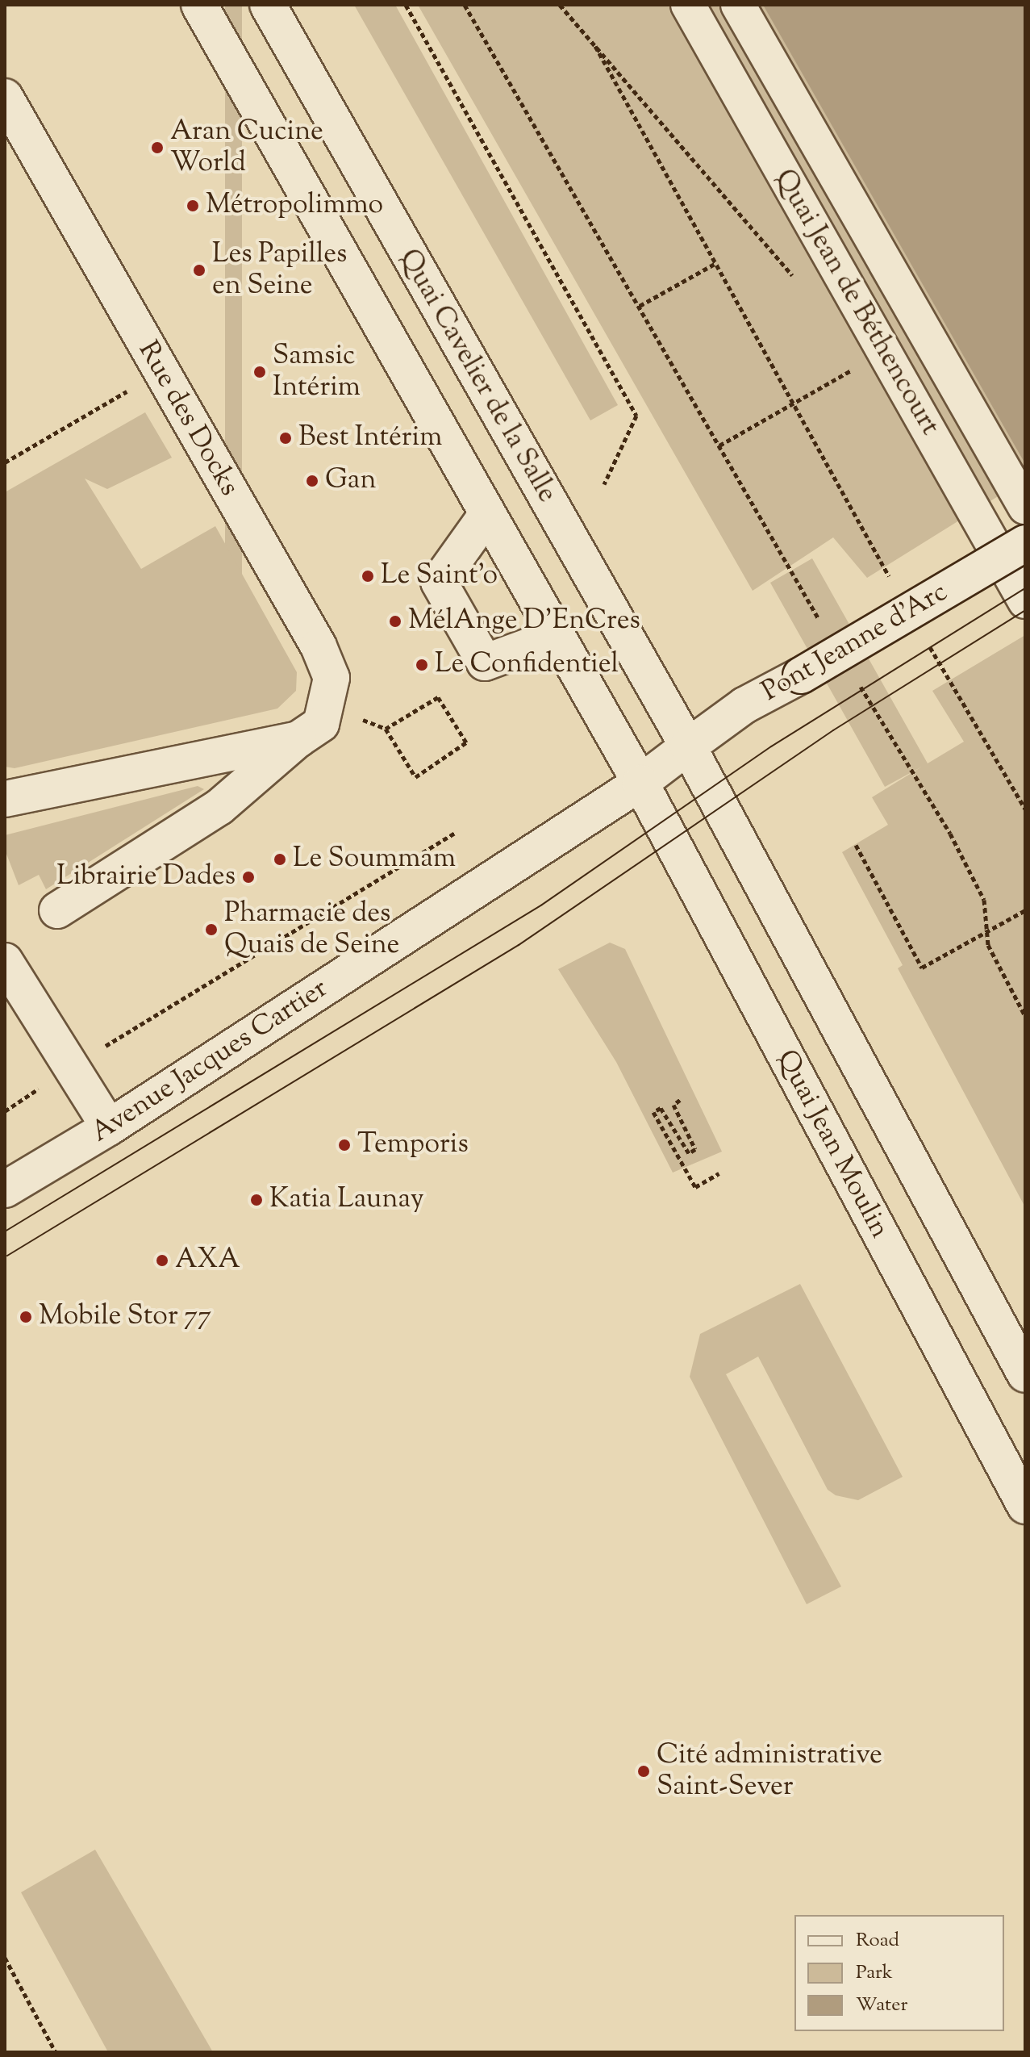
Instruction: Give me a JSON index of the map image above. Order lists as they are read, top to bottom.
{
  "streets": {
    "main road": [
      "Quai Cavelier de la Salle",
      "Rue des Docks",
      "Pont Jeanne d'Arc",
      "Avenue Jacques Cartier",
      "Quai Jean Moulin"
    ],
    "street": ["Quai Jean de Béthencourt"]
  },
  "crossings": [
    ["Quai Cavelier de la Salle", "Pont Jeanne d'Arc"],
    ["Pont Jeanne d'Arc", "Avenue Jacques Cartier"],
    ["Pont Jeanne d'Arc", "Quai Jean Moulin"],
    ["Avenue Jacques Cartier", "Quai Jean Moulin"]
  ],
  "places": [
    "Aran Cucine World",
    "Métropolimmo",
    "Les Papilles en Seine",
    "Samsic Intérim",
    "Best Intérim",
    "Gan",
    "Le Saint’o",
    "MélAnge D'EnCres",
    "Le Confidentiel",
    "Le Soummam",
    "Librairie Dades",
    "Pharmacie des Quais de Seine",
    "Temporis",
    "Katia Launay",
    "AXA",
    "Mobile Stor 77",
    "Cité administrative Saint-Sever"
  ],
  "legend": ["Road", "Park", "Water"]
}
